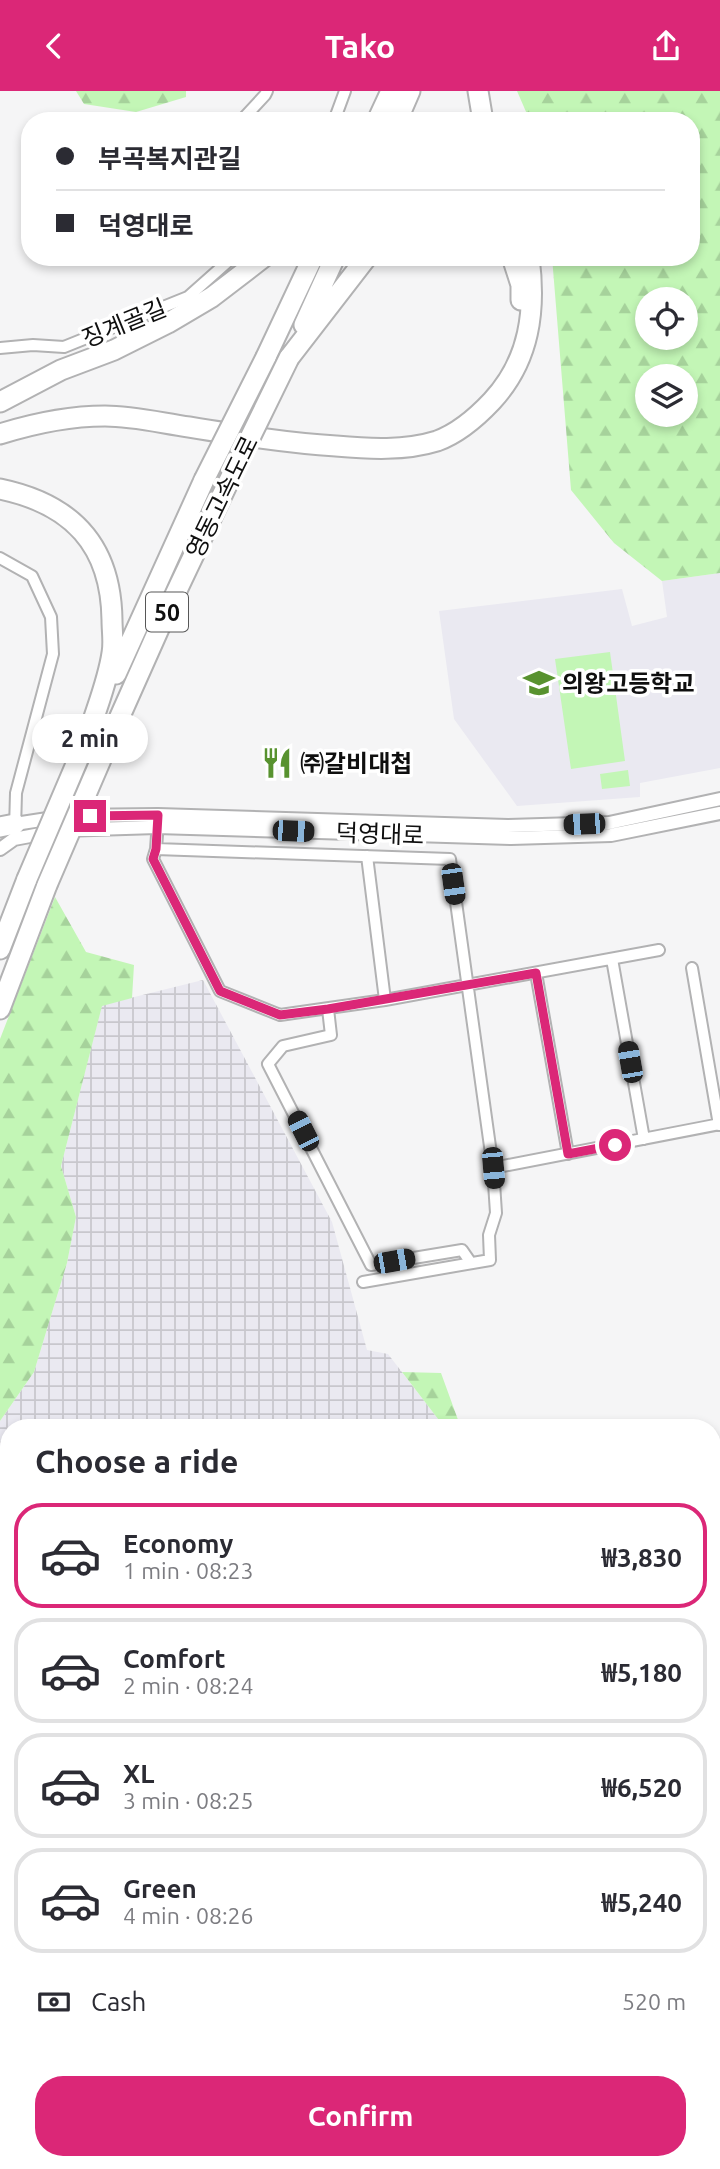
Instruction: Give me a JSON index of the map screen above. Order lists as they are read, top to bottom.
{
  "streets": {
    "highway": ["영동고속도로", "50"],
    "street": ["징계골길", "덕영대로"]
  },
  "places": {
    "school or university": ["의왕고등학교"],
    "restaurant": ["㈜갈비대첩"]
  },
  "page": {
    "header": "Tako",
    "banner": ["부곡복지관길", "덕영대로"],
    "bubble": "2 min",
    "heading": "Choose a ride",
    "list": [
      {
        "name": "Economy",
        "note": "1 min · 08:23",
        "value": "₩3,830"
      },
      {
        "name": "Comfort",
        "note": "2 min · 08:24",
        "value": "₩5,180"
      },
      {
        "name": "XL",
        "note": "3 min · 08:25",
        "value": "₩6,520"
      },
      {
        "name": "Green",
        "note": "4 min · 08:26",
        "value": "₩5,240"
      }
    ],
    "pay": ["Cash", "520 m"],
    "buttons": "Confirm"
  }
}
